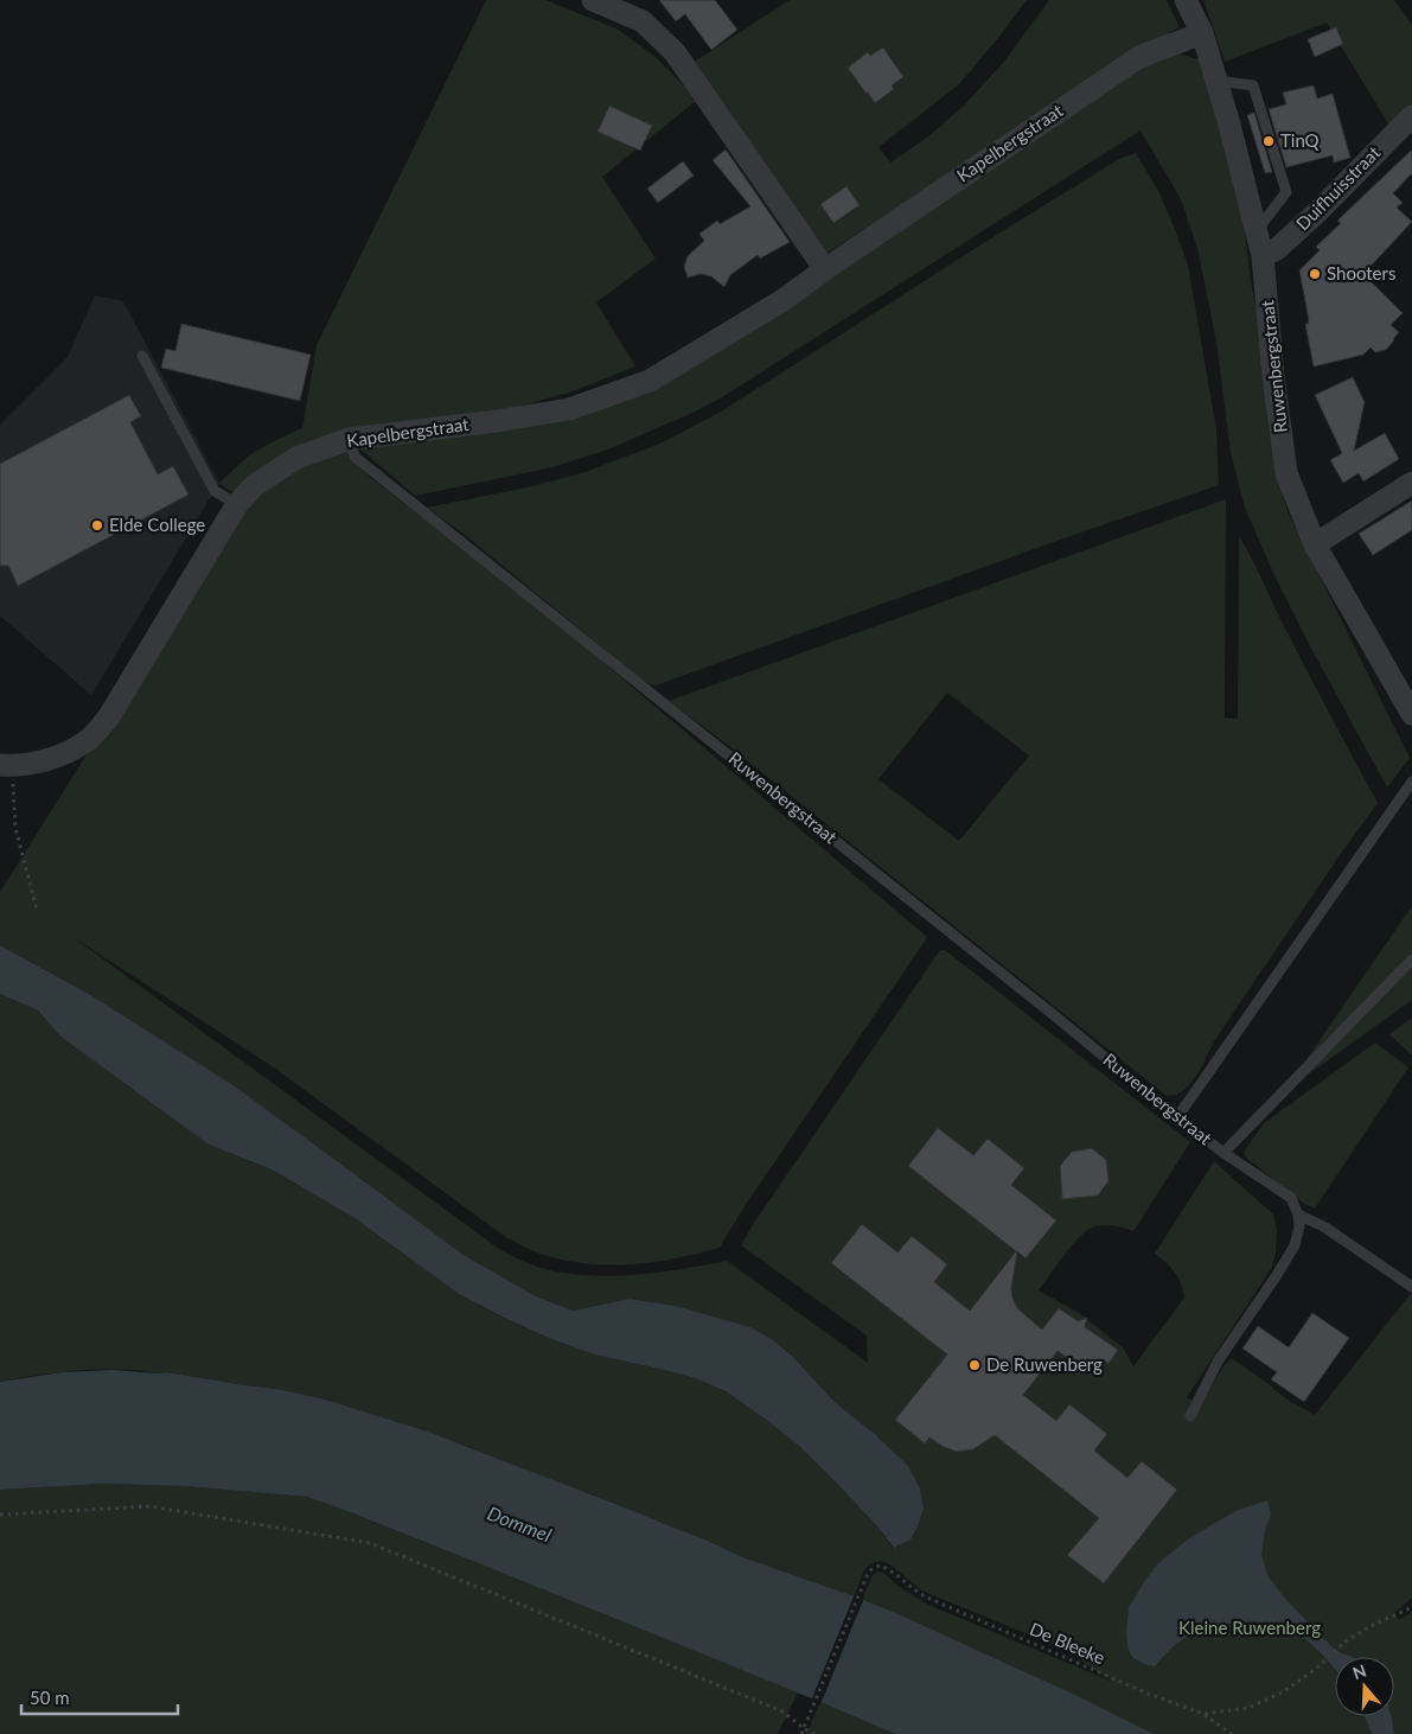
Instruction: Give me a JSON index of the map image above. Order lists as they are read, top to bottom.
{
  "streets": {
    "street": ["Kapelbergstraat", "Duifhuisstraat", "Ruwenbergstraat"],
    "path": ["De Bleeke"]
  },
  "crossings": [
    ["Kapelbergstraat", "Ruwenbergstraat"],
    ["Duifhuisstraat", "Ruwenbergstraat"]
  ],
  "water": ["Dommel"],
  "parks": ["Kleine Ruwenberg"],
  "places": [
    "TinQ",
    "Shooters",
    "Elde College",
    "De Ruwenberg"
  ],
  "scale_bar": "50 m",
  "north": "top"
}
